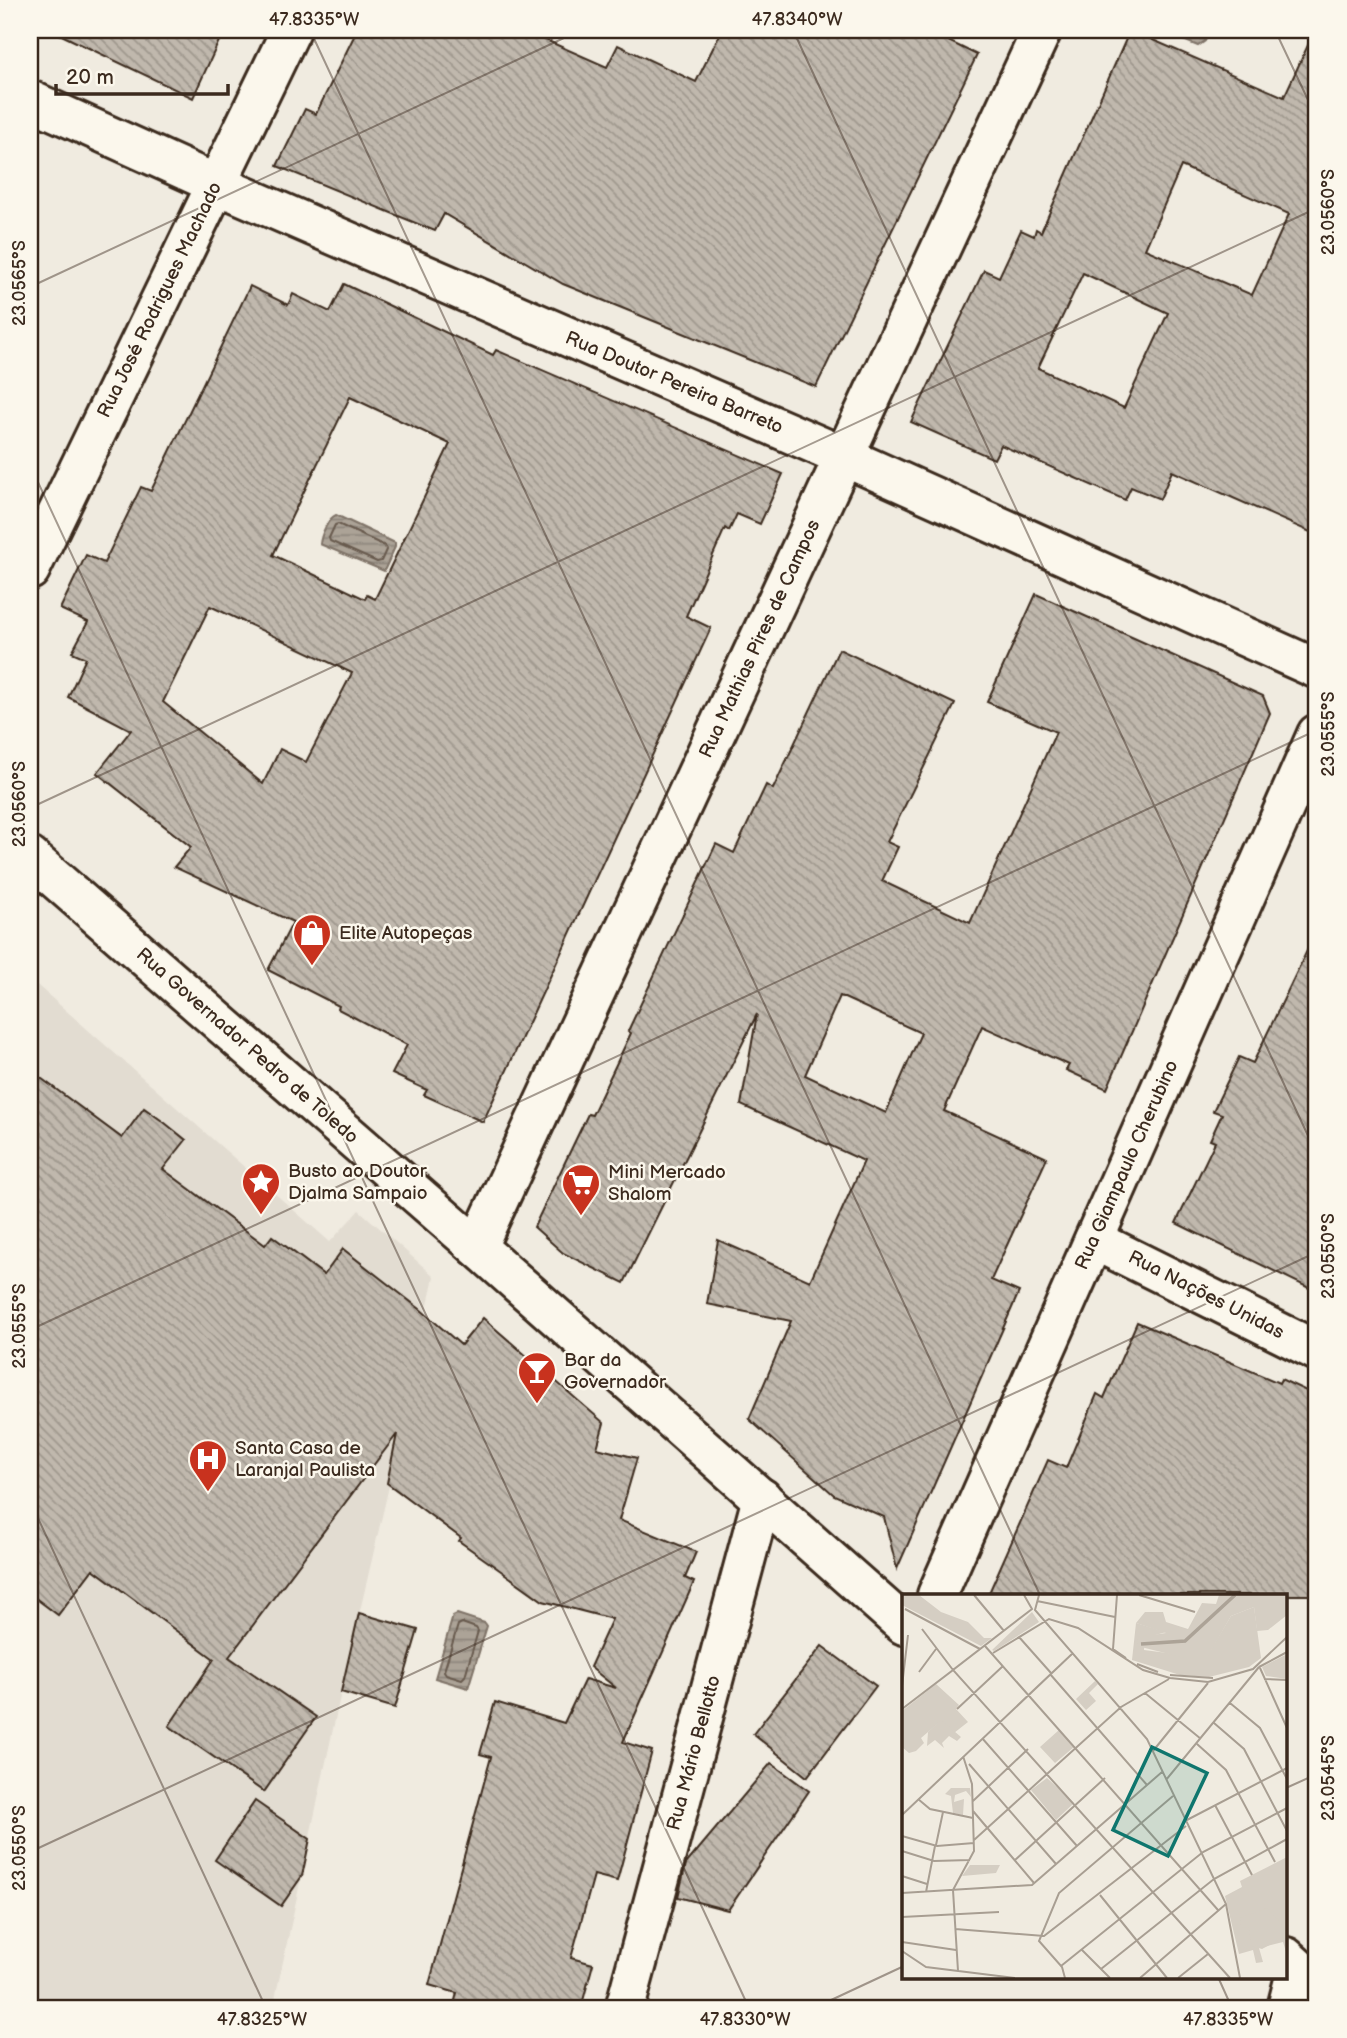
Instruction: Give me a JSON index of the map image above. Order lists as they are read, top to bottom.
{
  "streets": {
    "street": [
      "Rua José Rodrigues Machado",
      "Rua Doutor Pereira Barreto",
      "Rua Mathias Pires de Campos",
      "Rua Governador Pedro de Toledo",
      "Rua Giampaulo Cherubino",
      "Rua Nações Unidas",
      "Rua Mário Bellotto"
    ]
  },
  "crossings": [
    ["Rua José Rodrigues Machado", "Rua Doutor Pereira Barreto"],
    ["Rua Doutor Pereira Barreto", "Rua Mathias Pires de Campos"],
    ["Rua Mathias Pires de Campos", "Rua Governador Pedro de Toledo"],
    ["Rua Governador Pedro de Toledo", "Rua Mário Bellotto"],
    ["Rua Giampaulo Cherubino", "Rua Nações Unidas"]
  ],
  "places": {
    "shop": ["Elite Autopeças"],
    "place": ["Busto ao Doutor Djalma Sampaio"],
    "supermarket": ["Mini Mercado Shalom"],
    "bar": ["Bar da Governador"],
    "hospital": ["Santa Casa de Laranjal Paulista"]
  },
  "scale_bar": "20 m",
  "coordinates": [
    "47.8335°W",
    "47.8340°W",
    "23.0560°S",
    "23.0565°S",
    "23.0555°S",
    "23.0550°S",
    "23.0545°S",
    "47.8325°W",
    "47.8330°W"
  ]
}
